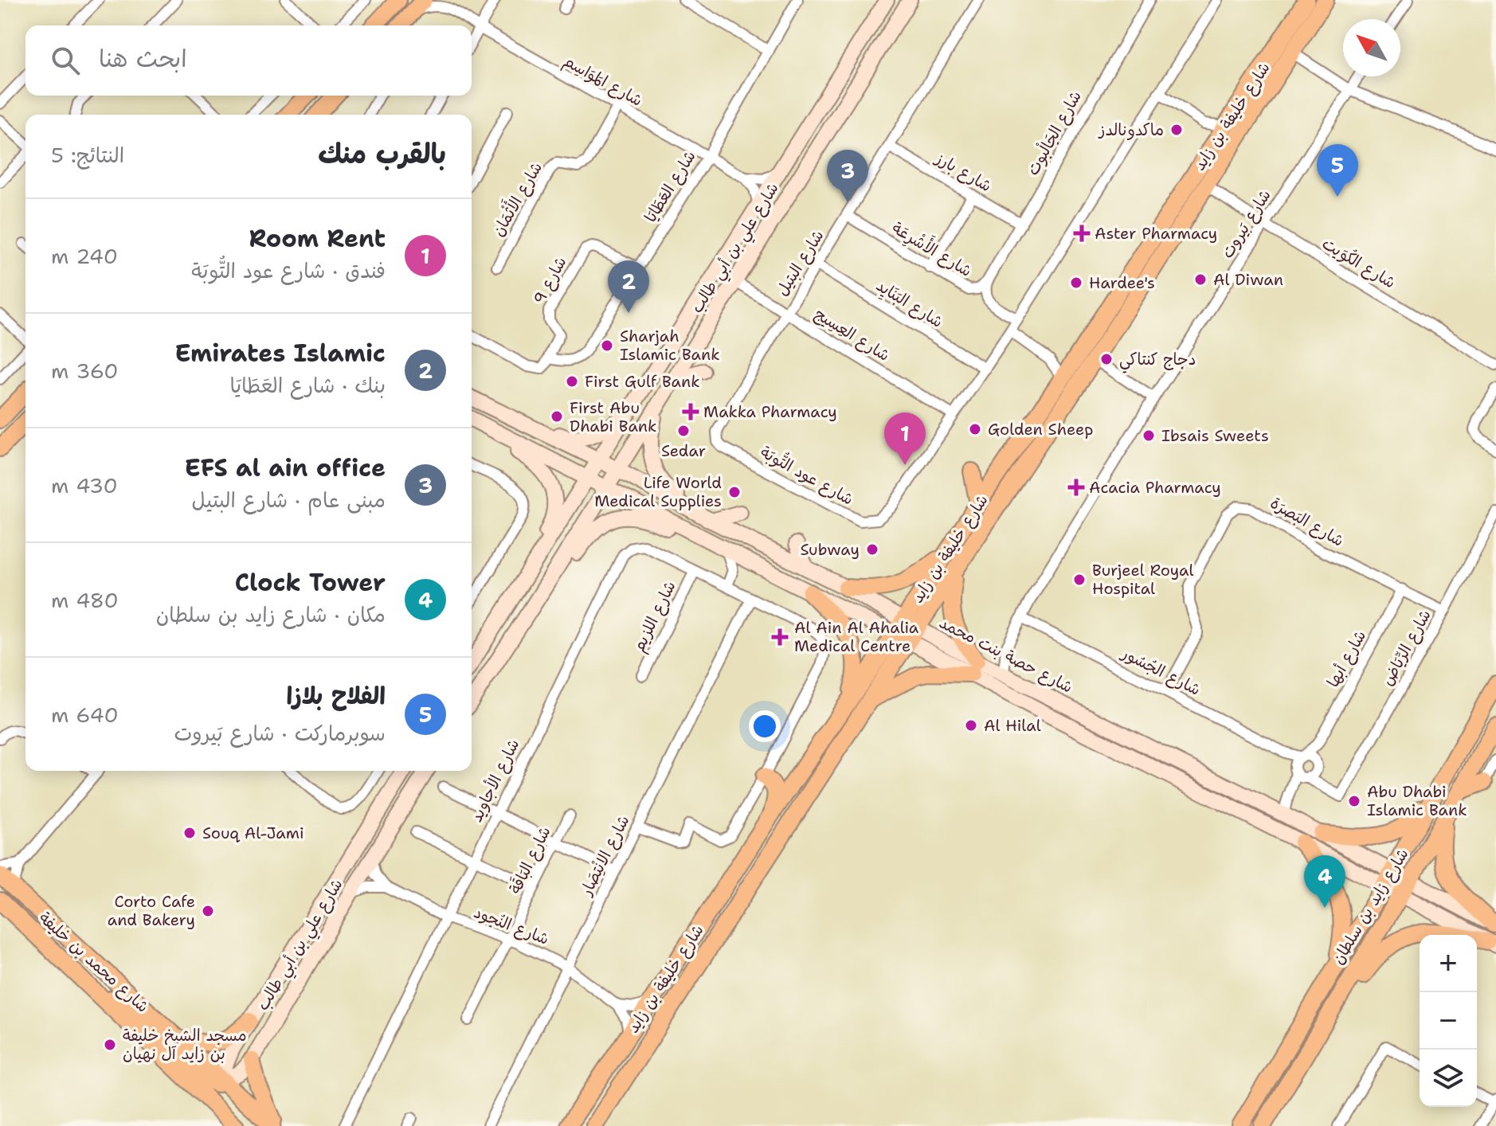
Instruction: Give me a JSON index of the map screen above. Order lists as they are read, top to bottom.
{
  "streets": {
    "main road": [
      "شارع خليفة بن زايد",
      "شارع علي بن أبي طالب",
      "شارع حصة بنت محمد",
      "شارع زايد بن سلطان",
      "شارع محمد بن خليفة"
    ],
    "street": [
      "شارع المَوَاسِم",
      "شارع الجَالْبوت",
      "شارع بارز",
      "شارع العَطَايَا",
      "شارع الأَثْمَان",
      "شارع بَيروت",
      "شارع الأَشْرِعَة",
      "شارع البتيل",
      "شارع الكُوَيت",
      "شارع 9",
      "شارع البَنَايِد",
      "شارع العِسِيج",
      "شارع عود التُّوبَة",
      "شارع البَصرَة",
      "شارع اللزيم",
      "شارع الرِّيَاض",
      "شارع أبها",
      "شارع الجُسُور",
      "شارع الأجاويد",
      "شارع الانْتِصَار",
      "شارع البَاقَة",
      "شارع النُجود"
    ]
  },
  "crossings": [
    ["شارع المَوَاسِم", "شارع العَطَايَا"],
    ["شارع المَوَاسِم", "شارع الأَثْمَان"],
    ["شارع خليفة بن زايد", "شارع الكُوَيت"],
    ["شارع خليفة بن زايد", "شارع حصة بنت محمد"],
    ["شارع الجَالْبوت", "شارع بارز"],
    ["شارع الجَالْبوت", "شارع الأَشْرِعَة"],
    ["شارع بارز", "شارع البتيل"],
    ["شارع العَطَايَا", "شارع 9"],
    ["شارع بَيروت", "شارع الكُوَيت"],
    ["شارع بَيروت", "شارع حصة بنت محمد"],
    ["شارع بَيروت", "شارع الجُسُور"],
    ["شارع علي بن أبي طالب", "شارع العِسِيج"],
    ["شارع علي بن أبي طالب", "شارع حصة بنت محمد"],
    ["شارع علي بن أبي طالب", "شارع محمد بن خليفة"],
    ["شارع الأَشْرِعَة", "شارع البتيل"],
    ["شارع الأَشْرِعَة", "شارع عود التُّوبَة"],
    ["شارع البتيل", "شارع البَنَايِد"],
    ["شارع البتيل", "شارع العِسِيج"],
    ["شارع البتيل", "شارع عود التُّوبَة"],
    ["شارع البَنَايِد", "شارع عود التُّوبَة"],
    ["شارع العِسِيج", "شارع عود التُّوبَة"],
    ["شارع البَصرَة", "شارع الرِّيَاض"],
    ["شارع البَصرَة", "شارع أبها"],
    ["شارع البَصرَة", "شارع الجُسُور"],
    ["شارع اللزيم", "شارع الأجاويد"],
    ["شارع الرِّيَاض", "شارع الجُسُور"],
    ["شارع حصة بنت محمد", "شارع زايد بن سلطان"],
    ["شارع أبها", "شارع الجُسُور"],
    ["شارع الأجاويد", "شارع الانْتِصَار"],
    ["شارع الأجاويد", "شارع النُجود"],
    ["شارع الانْتِصَار", "شارع النُجود"],
    ["شارع البَاقَة", "شارع النُجود"]
  ],
  "places": {
    "other": [
      "ماكدونالدز",
      "Al Diwan",
      "Hardee's",
      "Sharjah Islamic Bank",
      "دجاج كنتاكي",
      "First Gulf Bank",
      "First Abu Dhabi Bank",
      "Golden Sheep",
      "Sedar",
      "Ibsais Sweets",
      "Life World Medical Supplies",
      "Subway",
      "Burjeel Royal Hospital",
      "Al Hilal",
      "Abu Dhabi Islamic Bank",
      "Souq Al-Jami",
      "Corto Cafe and Bakery",
      "مسجد الشيخ خليفة بن زايد آل نهيان"
    ],
    "health": [
      "Aster Pharmacy",
      "Makka Pharmacy",
      "Acacia Pharmacy",
      "Al Ain Al Ahalia Medical Centre"
    ]
  },
  "north": "top left",
  "page": {
    "search": "ابحث هنا",
    "heading": ["بالقرب منك", "النتائج: 5"],
    "pins": [
      "5",
      "3",
      "2",
      "1",
      "4"
    ],
    "list": [
      {
        "mark": "1",
        "name": "Room Rent",
        "note": "فندق · شارع عود التُّوبَة",
        "value": "240 m"
      },
      {
        "mark": "2",
        "name": "Emirates Islamic",
        "note": "بنك · شارع العَطَايَا",
        "value": "360 m"
      },
      {
        "mark": "3",
        "name": "EFS al ain office",
        "note": "مبنى عام · شارع البتيل",
        "value": "430 m"
      },
      {
        "mark": "4",
        "name": "Clock Tower",
        "note": "مكان · شارع زايد بن سلطان",
        "value": "480 m"
      },
      {
        "mark": "5",
        "name": "الفلاح بلازا",
        "note": "سوبرماركت · شارع بَيروت",
        "value": "640 m"
      }
    ],
    "map_buttons": ["+", "−"]
  }
}
